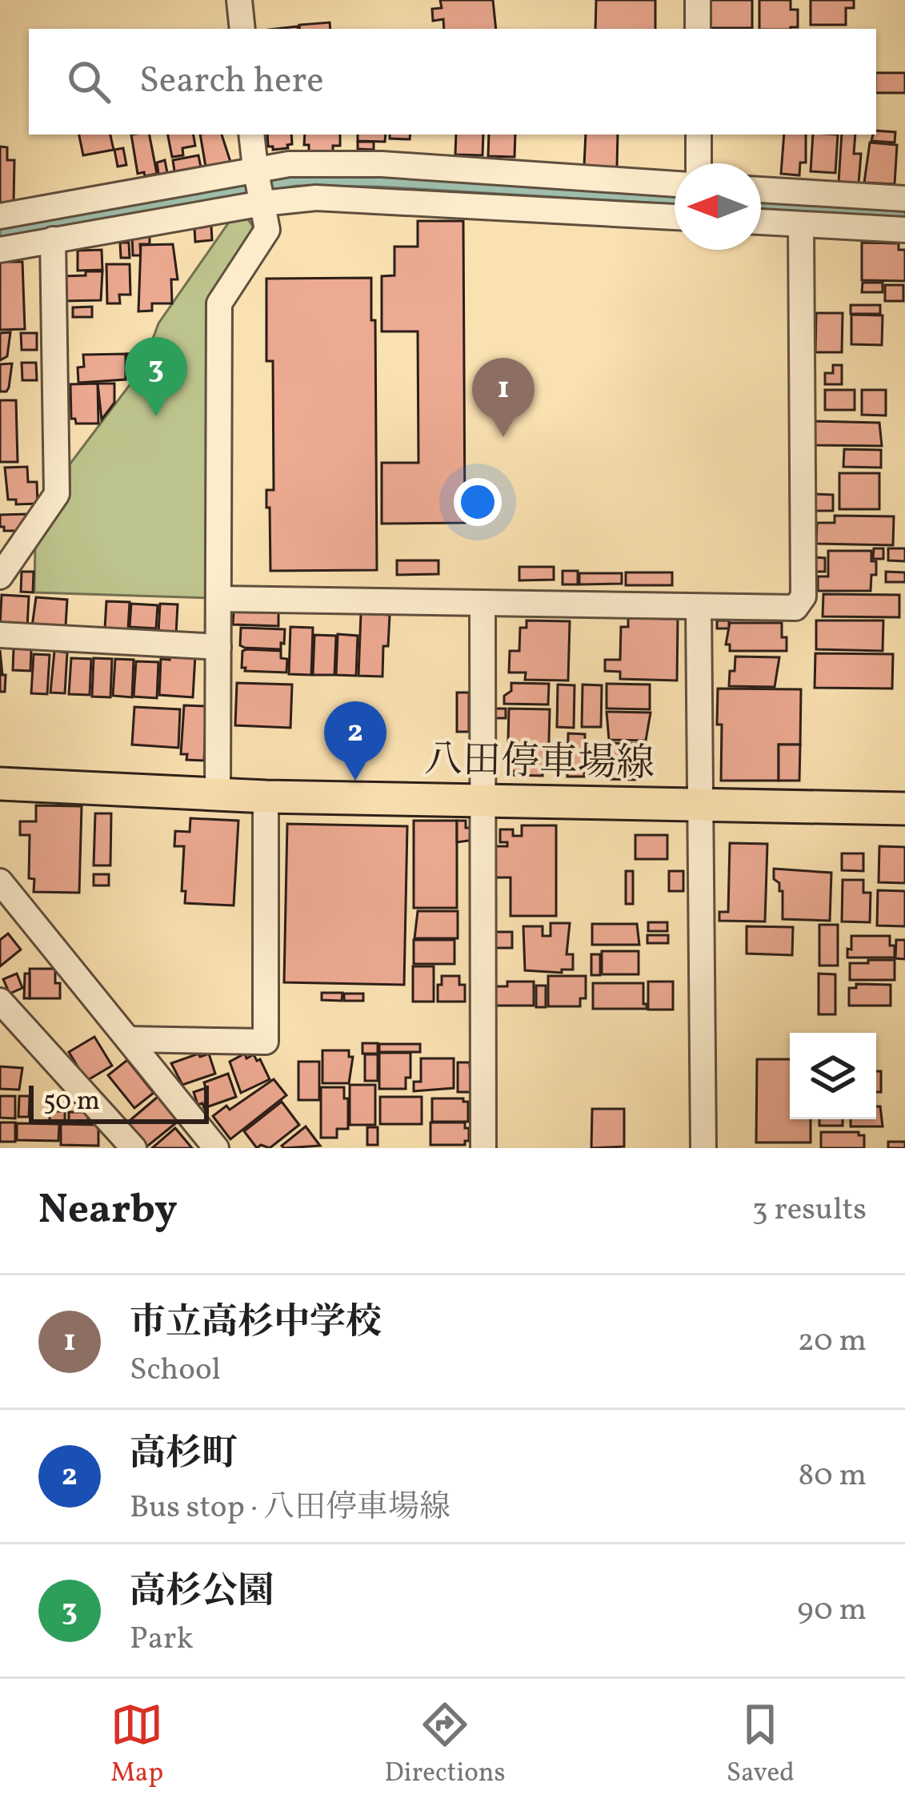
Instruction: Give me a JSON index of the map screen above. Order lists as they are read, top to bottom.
{
  "streets": {
    "main road": ["八田停車場線"]
  },
  "scale_bar": "50 m",
  "north": "left",
  "page": {
    "search": "Search here",
    "pins": ["3", "1", "2"],
    "scale": "50 m",
    "heading": ["Nearby", "3 results"],
    "list": [
      {
        "mark": "1",
        "name": "市立高杉中学校",
        "note": "School",
        "value": "20 m"
      },
      {
        "mark": "2",
        "name": "高杉町",
        "note": "Bus stop · 八田停車場線",
        "value": "80 m"
      },
      {
        "mark": "3",
        "name": "高杉公園",
        "note": "Park",
        "value": "90 m"
      }
    ],
    "nav": ["Map", "Directions", "Saved"]
  }
}
